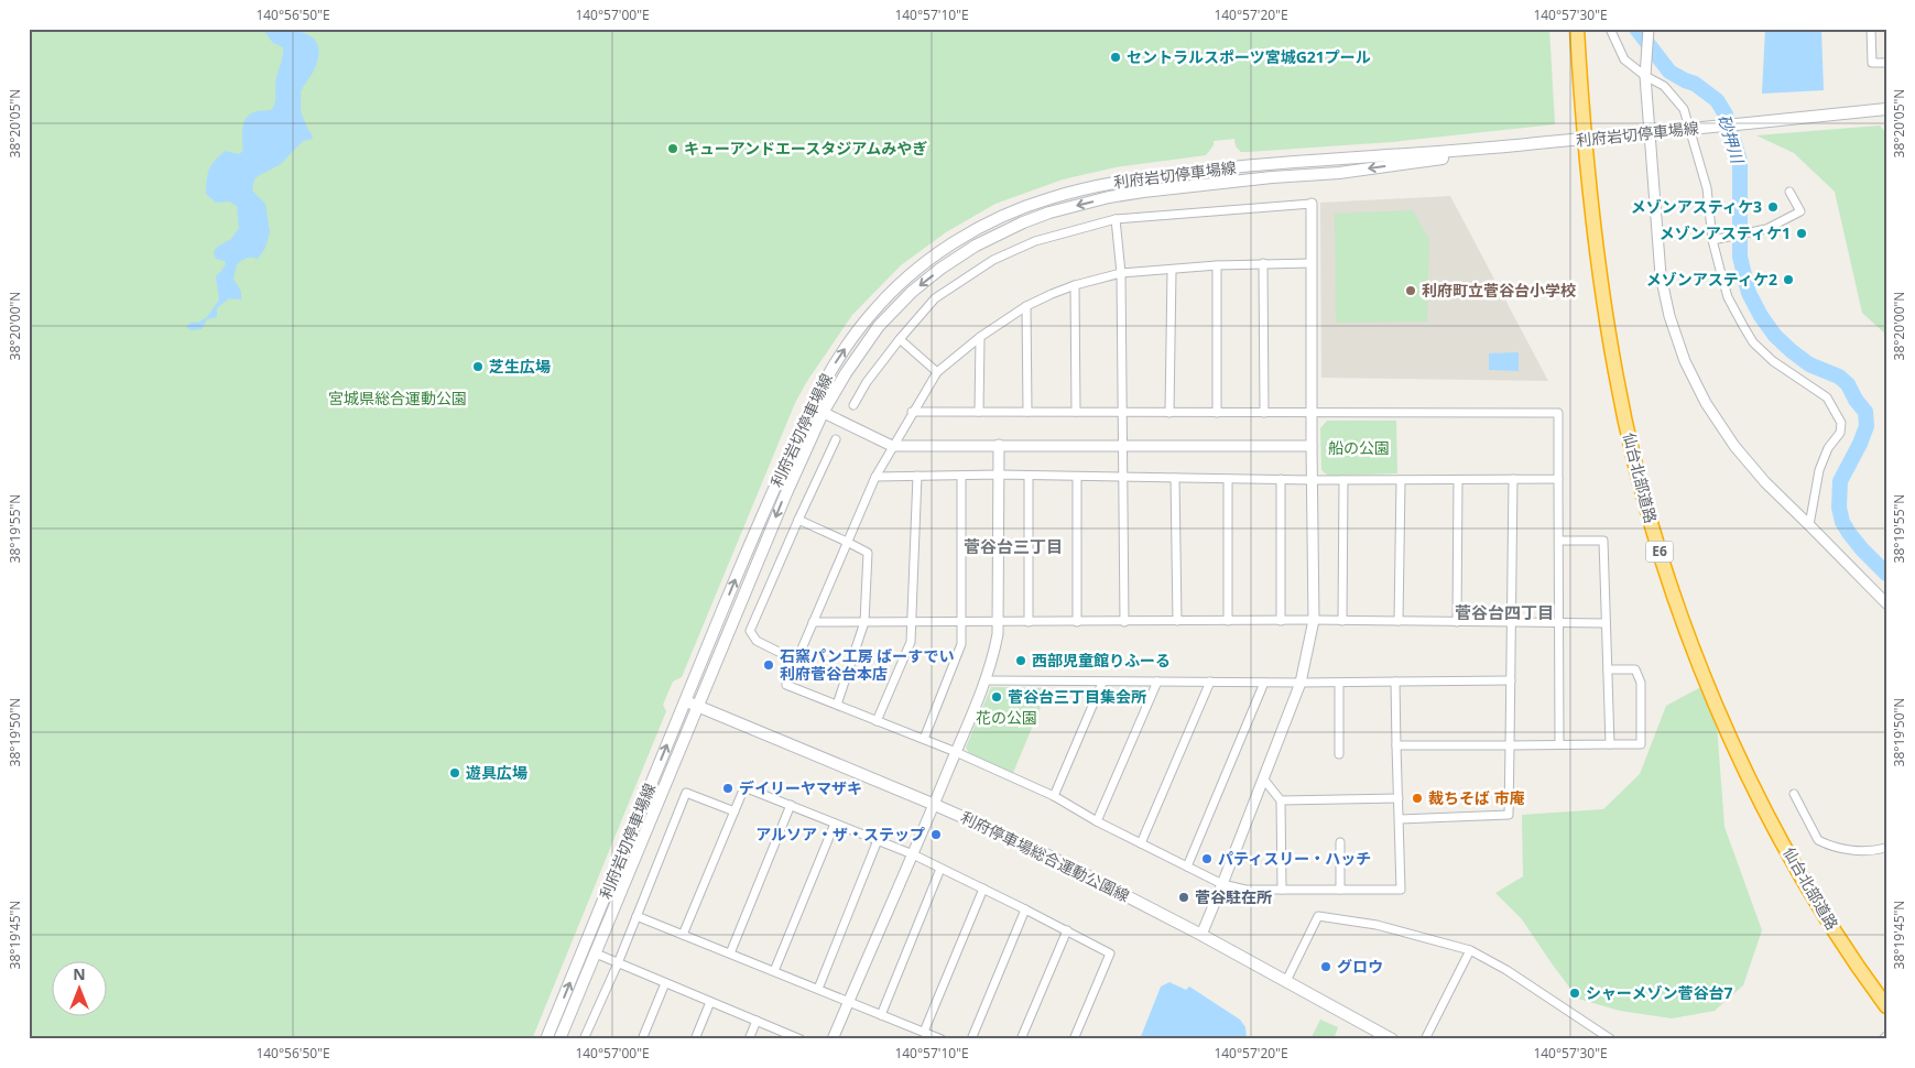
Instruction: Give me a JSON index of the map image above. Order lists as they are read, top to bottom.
{
  "streets": {
    "highway": ["仙台北部道路", "E6"],
    "main road": ["利府岩切停車場線", "利府停車場総合運動公園線"]
  },
  "crossings": [
    ["利府岩切停車場線", "利府停車場総合運動公園線"]
  ],
  "districts": ["菅谷台三丁目", "菅谷台四丁目"],
  "water": ["砂押川"],
  "parks": ["宮城県総合運動公園", "船の公園", "花の公園"],
  "places": [
    "セントラルスポーツ宮城G21プール",
    "キューアンドエースタジアムみやぎ",
    "メゾンアスティケ3",
    "メゾンアスティケ1",
    "メゾンアスティケ2",
    "利府町立菅谷台小学校",
    "芝生広場",
    "西部児童館りふーる",
    "石窯パン工房 ばーすでい 利府菅谷台本店",
    "菅谷台三丁目集会所",
    "遊具広場",
    "デイリーヤマザキ",
    "裁ちそば 市庵",
    "アルソア・ザ・ステップ",
    "パティスリー・ハッチ",
    "菅谷駐在所",
    "グロウ",
    "シャーメゾン菅谷台7"
  ],
  "north": "top",
  "coordinates": [
    "140°56'50\"E",
    "140°57'00\"E",
    "140°57'10\"E",
    "140°57'20\"E",
    "140°57'30\"E",
    "38°20'05\"N",
    "38°20'00\"N",
    "38°19'55\"N",
    "38°19'50\"N",
    "38°19'45\"N"
  ]
}
